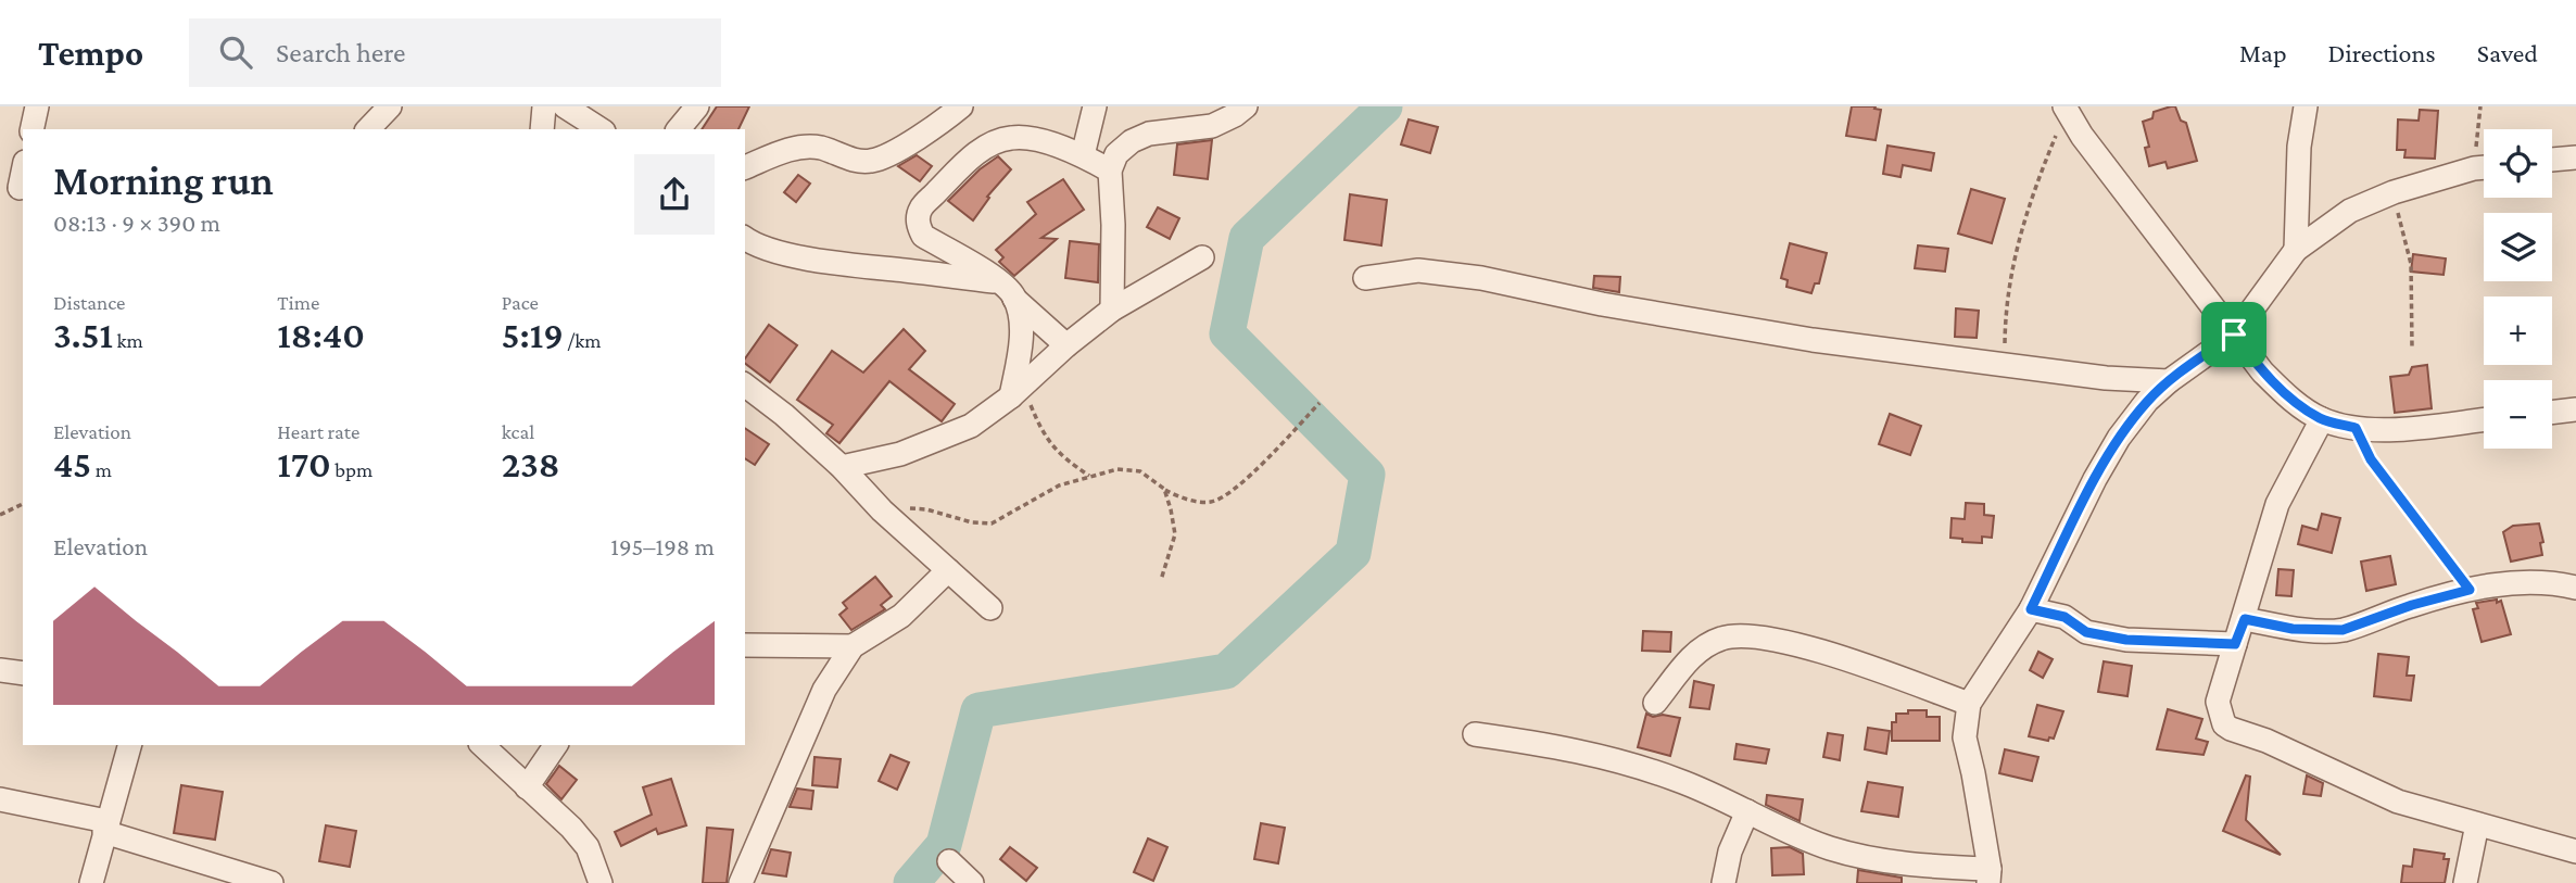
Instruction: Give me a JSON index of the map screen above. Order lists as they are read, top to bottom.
{
  "page": {
    "header": "Tempo",
    "search": "Search here",
    "nav": ["Map", "Directions", "Saved"],
    "map_buttons": ["+", "−"],
    "heading": ["Morning run", "08:13 · 9 × 390 m"],
    "stats": [
      ["Distance", "3.51 km"],
      ["Time", "18:40"],
      ["Pace", "5:19 /km"],
      ["Elevation", "45 m"],
      ["Heart rate", "170 bpm"],
      ["kcal", "238"]
    ],
    "chart": ["Elevation", "195–198 m"]
  }
}
